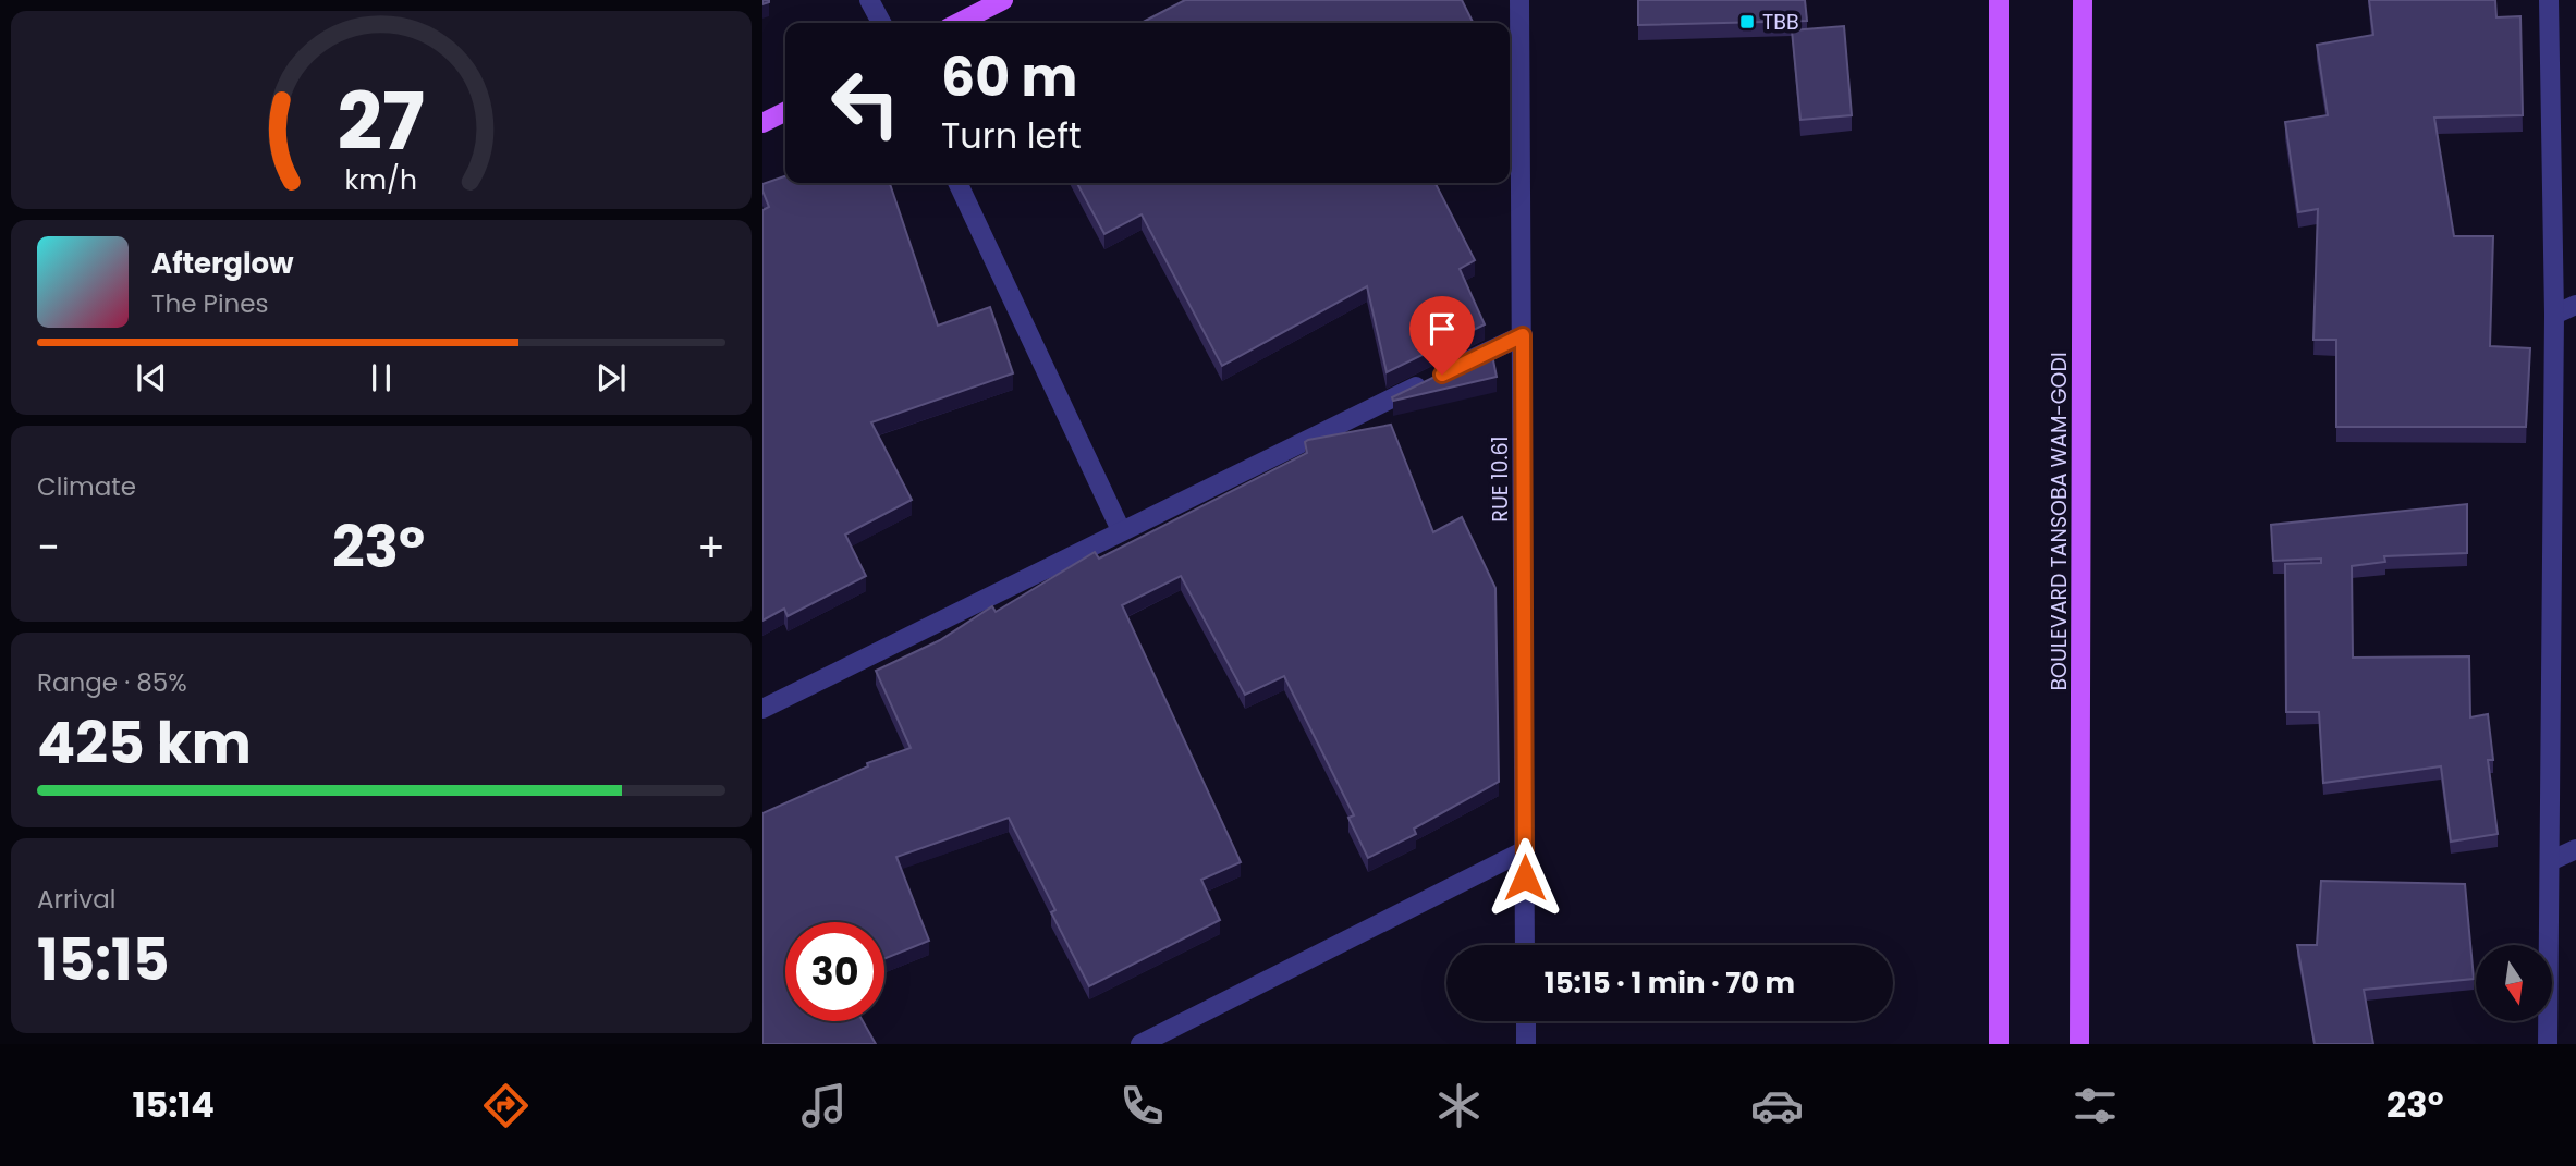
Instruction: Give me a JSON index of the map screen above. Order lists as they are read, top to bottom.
{
  "streets": {
    "main road": ["BOULEVARD TANSOBA WAM-GODI"],
    "street": ["RUE 10.61"]
  },
  "places": {
    "transit": ["TBB"]
  },
  "north": "bottom",
  "page": {
    "turn": ["60 m", "Turn left"],
    "song": ["Afterglow", "The Pines"],
    "tile": [
      "Climate",
      ["Range · 85%", "425 km"],
      ["Arrival", "15:15"]
    ],
    "heat": ["−", "23°", "+"],
    "limit": "30",
    "trip": "15:15 · 1 min · 70 m",
    "tabs": ["15:14", "23°"],
    "gauge": ["27", "km/h"]
  }
}
